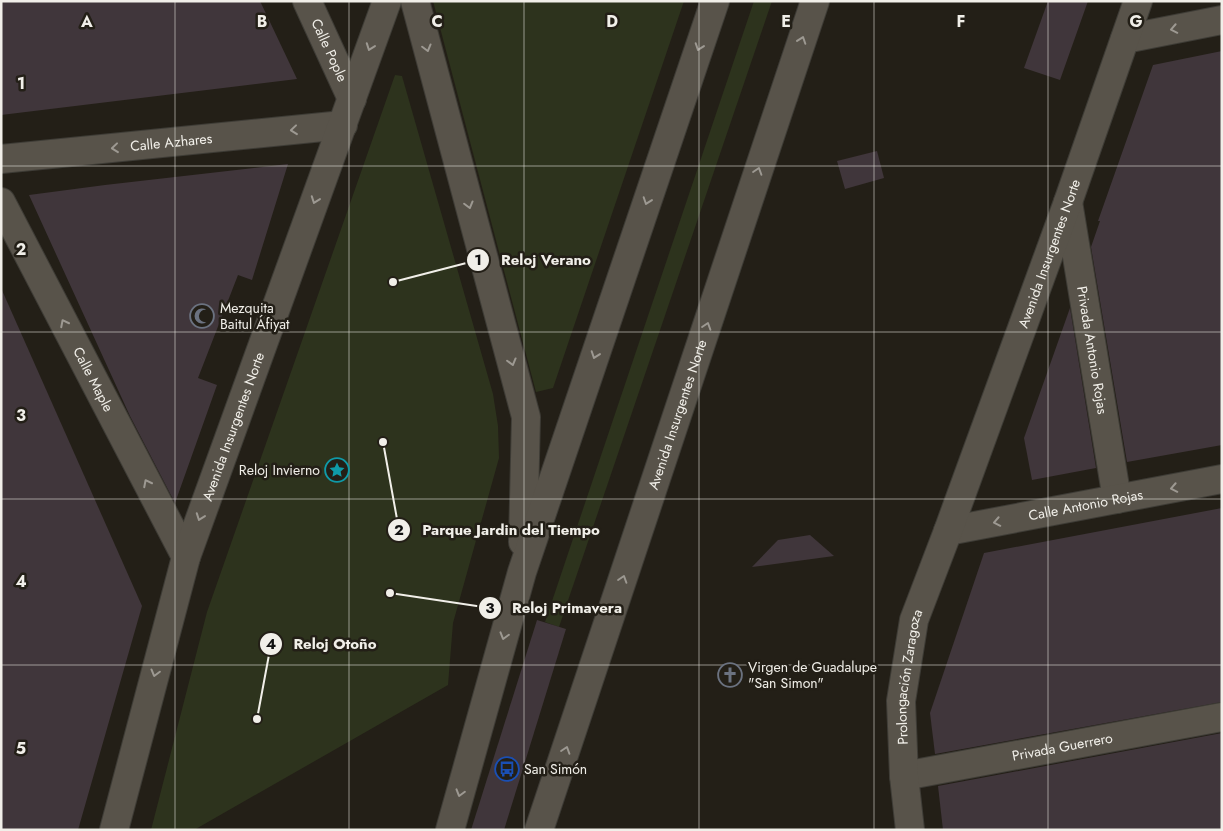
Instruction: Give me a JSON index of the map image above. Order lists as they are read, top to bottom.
{
  "streets": {
    "main road": [
      "Calle Pople",
      "Calle Azhares",
      "Avenida Insurgentes Norte",
      "Privada Antonio Rojas",
      "Calle Maple",
      "Calle Antonio Rojas",
      "Prolongación Zaragoza",
      "Privada Guerrero"
    ]
  },
  "crossings": [
    ["Calle Pople", "Avenida Insurgentes Norte"],
    ["Calle Azhares", "Avenida Insurgentes Norte"],
    ["Avenida Insurgentes Norte", "Privada Antonio Rojas"],
    ["Avenida Insurgentes Norte", "Calle Maple"],
    ["Avenida Insurgentes Norte", "Calle Antonio Rojas"],
    ["Avenida Insurgentes Norte", "Prolongación Zaragoza"],
    ["Privada Antonio Rojas", "Calle Antonio Rojas"],
    ["Calle Antonio Rojas", "Prolongación Zaragoza"],
    ["Prolongación Zaragoza", "Privada Guerrero"]
  ],
  "one_way": ["Calle Azhares", "Calle Maple", "Calle Antonio Rojas"],
  "places": {
    "other": [
      "Reloj Verano",
      "Parque Jardin del Tiempo",
      "Reloj Primavera",
      "Reloj Otoño"
    ],
    "mosque": ["Mezquita Baitul Áfiyat"],
    "place": ["Reloj Invierno"],
    "church": ["Virgen de Guadalupe \"San Simon\""],
    "bus stop": ["San Simón"]
  },
  "grid": {
    "columns": [
      "A",
      "B",
      "C",
      "D",
      "E",
      "F",
      "G"
    ],
    "rows": [
      "1",
      "2",
      "3",
      "4",
      "5"
    ]
  }
}
